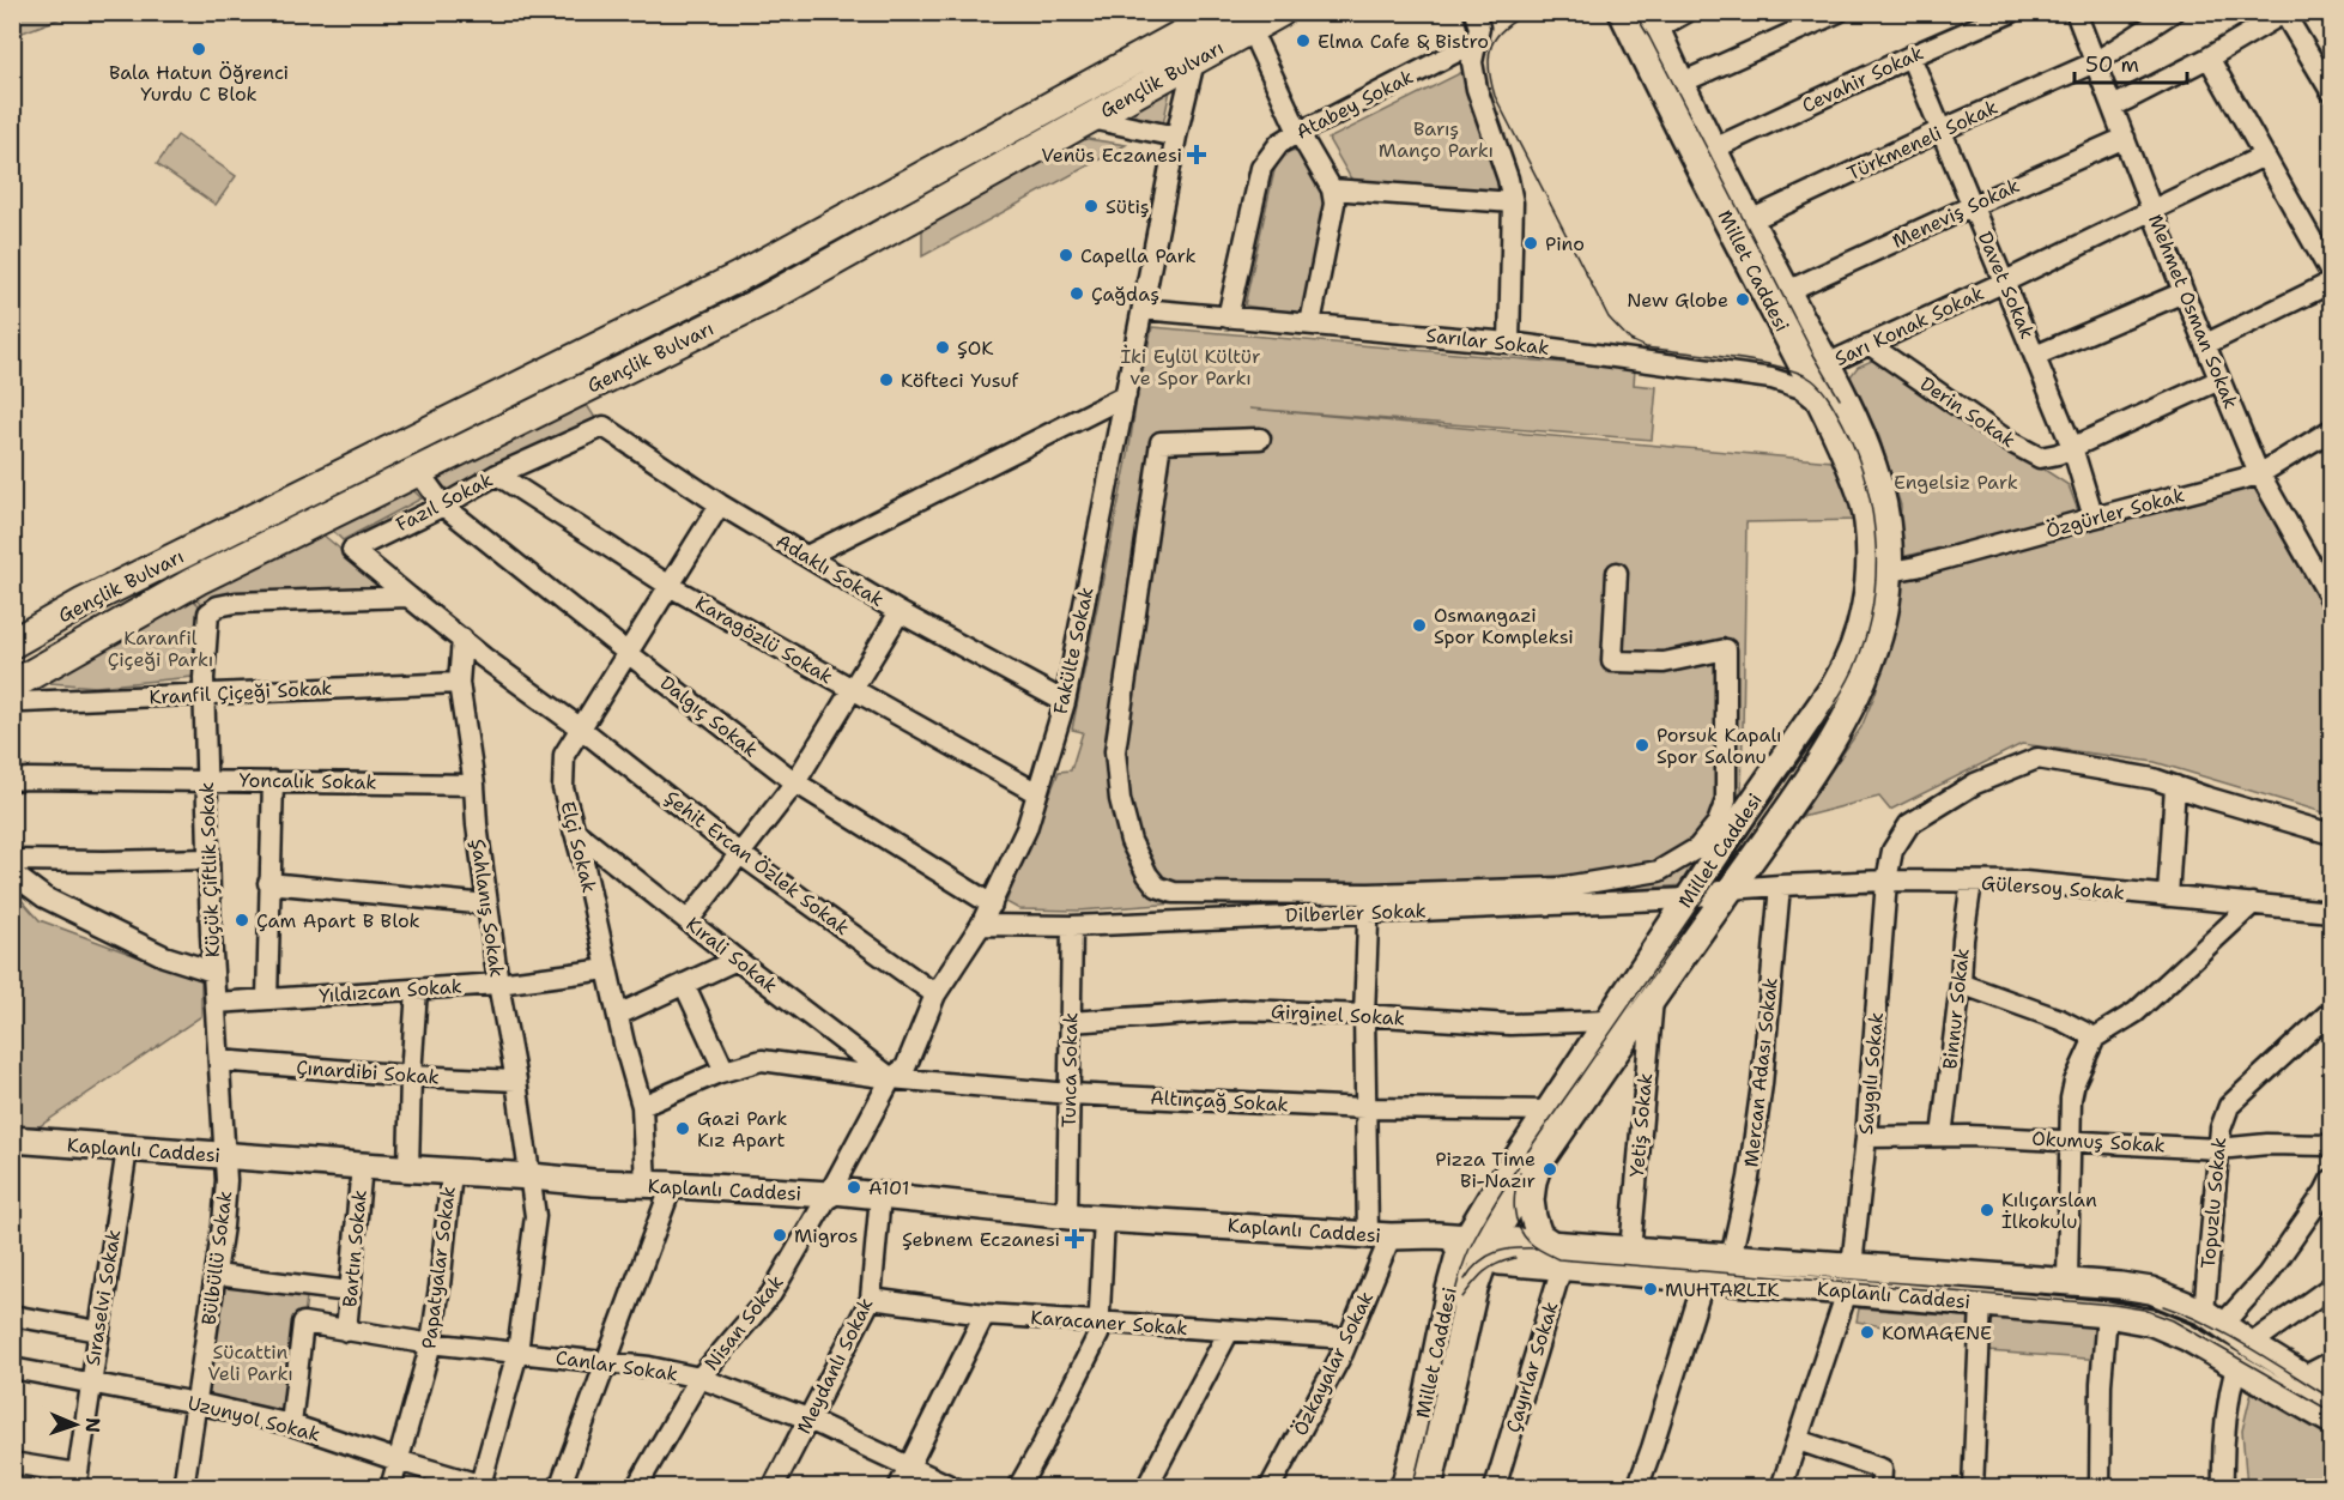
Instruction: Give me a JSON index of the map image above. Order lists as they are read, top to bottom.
{
  "streets": {
    "highway": ["Gençlik Bulvarı"],
    "main road": ["Millet Caddesi", "Kaplanlı Caddesi"],
    "street": [
      "Cevahir Sokak",
      "Atabey Sokak",
      "Türkmeneli Sokak",
      "Meneviş Sokak",
      "Davet Sokak",
      "Mehmet Osman Sokak",
      "Sarı Konak Sokak",
      "Sarılar Sokak",
      "Derin Sokak",
      "Fazıl Sokak",
      "Özgürler Sokak",
      "Adaklı Sokak",
      "Karagözlü Sokak",
      "Fakülte Sokak",
      "Kranfil Çiçeği Sokak",
      "Dalgıç Sokak",
      "Yoncalık Sokak",
      "Elçi Sokak",
      "Şehit Ercan Özlek Sokak",
      "Küçük Çiftlik Sokak",
      "Gülersoy Sokak",
      "Şahlanış Sokak",
      "Dilberler Sokak",
      "Kırali Sokak",
      "Yıldızcan Sokak",
      "Binnur Sokak",
      "Girginel Sokak",
      "Tunca Sokak",
      "Çınardibi Sokak",
      "Mercan Adası Sokak",
      "Saygılı Sokak",
      "Altınçağ Sokak",
      "Yetiş Sokak",
      "Okumuş Sokak",
      "Topuzlu Sokak",
      "Bartın Sokak",
      "Bülbüllü Sokak",
      "Papatyalar Sokak",
      "Sıraselvi Sokak",
      "Nisan Sokak",
      "Karacaner Sokak",
      "Özkayalar Sokak",
      "Canlar Sokak",
      "Meydanlı Sokak",
      "Çayırlar Sokak",
      "Uzunyol Sokak"
    ]
  },
  "crossings": [
    ["Gençlik Bulvarı", "Fakülte Sokak"],
    ["Gençlik Bulvarı", "Kranfil Çiçeği Sokak"],
    ["Gençlik Bulvarı", "Dalgıç Sokak"],
    ["Cevahir Sokak", "Millet Caddesi"],
    ["Cevahir Sokak", "Davet Sokak"],
    ["Atabey Sokak", "Sarılar Sokak"],
    ["Türkmeneli Sokak", "Millet Caddesi"],
    ["Türkmeneli Sokak", "Davet Sokak"],
    ["Türkmeneli Sokak", "Mehmet Osman Sokak"],
    ["Meneviş Sokak", "Millet Caddesi"],
    ["Meneviş Sokak", "Davet Sokak"],
    ["Meneviş Sokak", "Mehmet Osman Sokak"],
    ["Millet Caddesi", "Sarı Konak Sokak"],
    ["Millet Caddesi", "Sarılar Sokak"],
    ["Millet Caddesi", "Özgürler Sokak"],
    ["Millet Caddesi", "Gülersoy Sokak"],
    ["Millet Caddesi", "Dilberler Sokak"],
    ["Millet Caddesi", "Girginel Sokak"],
    ["Millet Caddesi", "Altınçağ Sokak"],
    ["Millet Caddesi", "Yetiş Sokak"],
    ["Millet Caddesi", "Kaplanlı Caddesi"],
    ["Millet Caddesi", "Çayırlar Sokak"],
    ["Davet Sokak", "Sarı Konak Sokak"],
    ["Davet Sokak", "Derin Sokak"],
    ["Davet Sokak", "Özgürler Sokak"],
    ["Mehmet Osman Sokak", "Sarı Konak Sokak"],
    ["Mehmet Osman Sokak", "Derin Sokak"],
    ["Mehmet Osman Sokak", "Özgürler Sokak"],
    ["Sarı Konak Sokak", "Derin Sokak"],
    ["Sarılar Sokak", "Fakülte Sokak"],
    ["Fazıl Sokak", "Adaklı Sokak"],
    ["Fazıl Sokak", "Karagözlü Sokak"],
    ["Fazıl Sokak", "Dalgıç Sokak"],
    ["Fazıl Sokak", "Küçük Çiftlik Sokak"],
    ["Adaklı Sokak", "Fakülte Sokak"],
    ["Adaklı Sokak", "Elçi Sokak"],
    ["Karagözlü Sokak", "Fakülte Sokak"],
    ["Karagözlü Sokak", "Elçi Sokak"],
    ["Fakülte Sokak", "Dalgıç Sokak"],
    ["Fakülte Sokak", "Şehit Ercan Özlek Sokak"],
    ["Fakülte Sokak", "Dilberler Sokak"],
    ["Fakülte Sokak", "Kırali Sokak"],
    ["Fakülte Sokak", "Altınçağ Sokak"],
    ["Fakülte Sokak", "Kaplanlı Caddesi"],
    ["Fakülte Sokak", "Nisan Sokak"],
    ["Kranfil Çiçeği Sokak", "Küçük Çiftlik Sokak"],
    ["Kranfil Çiçeği Sokak", "Şahlanış Sokak"],
    ["Dalgıç Sokak", "Elçi Sokak"],
    ["Yoncalık Sokak", "Küçük Çiftlik Sokak"],
    ["Yoncalık Sokak", "Şahlanış Sokak"],
    ["Elçi Sokak", "Şehit Ercan Özlek Sokak"],
    ["Elçi Sokak", "Kırali Sokak"],
    ["Elçi Sokak", "Yıldızcan Sokak"],
    ["Elçi Sokak", "Altınçağ Sokak"],
    ["Elçi Sokak", "Kaplanlı Caddesi"],
    ["Küçük Çiftlik Sokak", "Yıldızcan Sokak"],
    ["Küçük Çiftlik Sokak", "Çınardibi Sokak"],
    ["Küçük Çiftlik Sokak", "Kaplanlı Caddesi"],
    ["Küçük Çiftlik Sokak", "Bülbüllü Sokak"],
    ["Gülersoy Sokak", "Dilberler Sokak"],
    ["Gülersoy Sokak", "Binnur Sokak"],
    ["Gülersoy Sokak", "Mercan Adası Sokak"],
    ["Gülersoy Sokak", "Saygılı Sokak"],
    ["Şahlanış Sokak", "Yıldızcan Sokak"],
    ["Şahlanış Sokak", "Çınardibi Sokak"],
    ["Şahlanış Sokak", "Kaplanlı Caddesi"],
    ["Şahlanış Sokak", "Canlar Sokak"],
    ["Şahlanış Sokak", "Uzunyol Sokak"],
    ["Dilberler Sokak", "Tunca Sokak"],
    ["Kırali Sokak", "Altınçağ Sokak"],
    ["Binnur Sokak", "Okumuş Sokak"],
    ["Girginel Sokak", "Tunca Sokak"],
    ["Tunca Sokak", "Altınçağ Sokak"],
    ["Tunca Sokak", "Kaplanlı Caddesi"],
    ["Mercan Adası Sokak", "Kaplanlı Caddesi"],
    ["Saygılı Sokak", "Okumuş Sokak"],
    ["Saygılı Sokak", "Kaplanlı Caddesi"],
    ["Yetiş Sokak", "Kaplanlı Caddesi"],
    ["Okumuş Sokak", "Topuzlu Sokak"],
    ["Kaplanlı Caddesi", "Topuzlu Sokak"],
    ["Kaplanlı Caddesi", "Bartın Sokak"],
    ["Kaplanlı Caddesi", "Bülbüllü Sokak"],
    ["Kaplanlı Caddesi", "Papatyalar Sokak"],
    ["Kaplanlı Caddesi", "Sıraselvi Sokak"],
    ["Kaplanlı Caddesi", "Nisan Sokak"],
    ["Kaplanlı Caddesi", "Özkayalar Sokak"],
    ["Kaplanlı Caddesi", "Meydanlı Sokak"],
    ["Kaplanlı Caddesi", "Çayırlar Sokak"],
    ["Bartın Sokak", "Canlar Sokak"],
    ["Bülbüllü Sokak", "Uzunyol Sokak"],
    ["Papatyalar Sokak", "Canlar Sokak"],
    ["Papatyalar Sokak", "Uzunyol Sokak"],
    ["Sıraselvi Sokak", "Uzunyol Sokak"],
    ["Nisan Sokak", "Canlar Sokak"],
    ["Karacaner Sokak", "Özkayalar Sokak"],
    ["Karacaner Sokak", "Meydanlı Sokak"],
    ["Canlar Sokak", "Meydanlı Sokak"],
    ["Canlar Sokak", "Uzunyol Sokak"]
  ],
  "parks": [
    "Barış Manço Parkı",
    "İki Eylül Kültür ve Spor Parkı",
    "Engelsiz Park",
    "Karanfil Çiçeği Parkı",
    "Sücattin Veli Parkı"
  ],
  "places": {
    "other": [
      "Elma Cafe & Bistro",
      "Bala Hatun Öğrenci Yurdu C Blok",
      "Sütiş",
      "Pino",
      "Capella Park",
      "Çağdaş",
      "New Globe",
      "ŞOK",
      "Köfteci Yusuf",
      "Osmangazi Spor Kompleksi",
      "Porsuk Kapalı Spor Salonu",
      "Çam Apart B Blok",
      "Gazi Park Kız Apart",
      "Pizza Time Bi-Nazır",
      "A101",
      "Kılıçarslan İlkokulu",
      "Migros",
      "MUHTARLIK",
      "KOMAGENE"
    ],
    "health": ["Venüs Eczanesi", "Şebnem Eczanesi"]
  },
  "scale_bar": "50 m",
  "north": "right"
}
